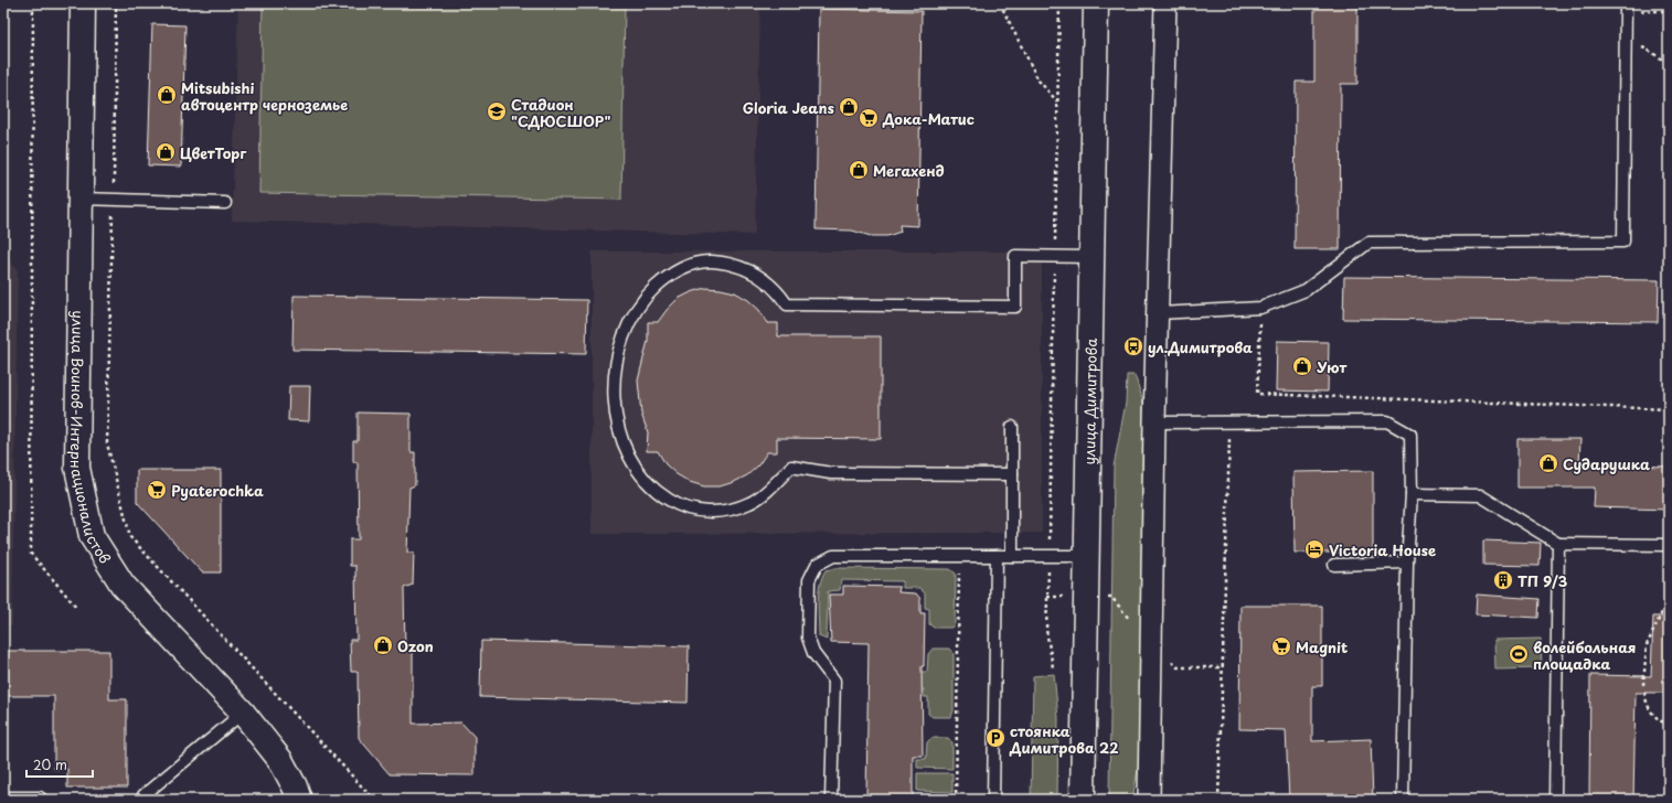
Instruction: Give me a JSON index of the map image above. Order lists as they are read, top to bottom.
{
  "streets": {
    "street": ["улица Димитрова", "улица Воинов-Интернационалистов"]
  },
  "places": {
    "shop": [
      "Mitsubishi автоцентр черноземье",
      "Gloria Jeans",
      "ЦветТорг",
      "Мегахенд",
      "Уют",
      "Сударушка",
      "Ozon"
    ],
    "school or university": ["Стадион \"СДЮСШОР\""],
    "supermarket": ["Дока-Матис", "Pyaterochka", "Magnit"],
    "bus stop": ["ул.Димитрова"],
    "hotel": ["Victoria House"],
    "building": ["ТП 9/3"],
    "sports": ["волейбольная площадка"],
    "parking": ["стоянка Димитрова 22"]
  },
  "scale_bar": "20 m"
}
